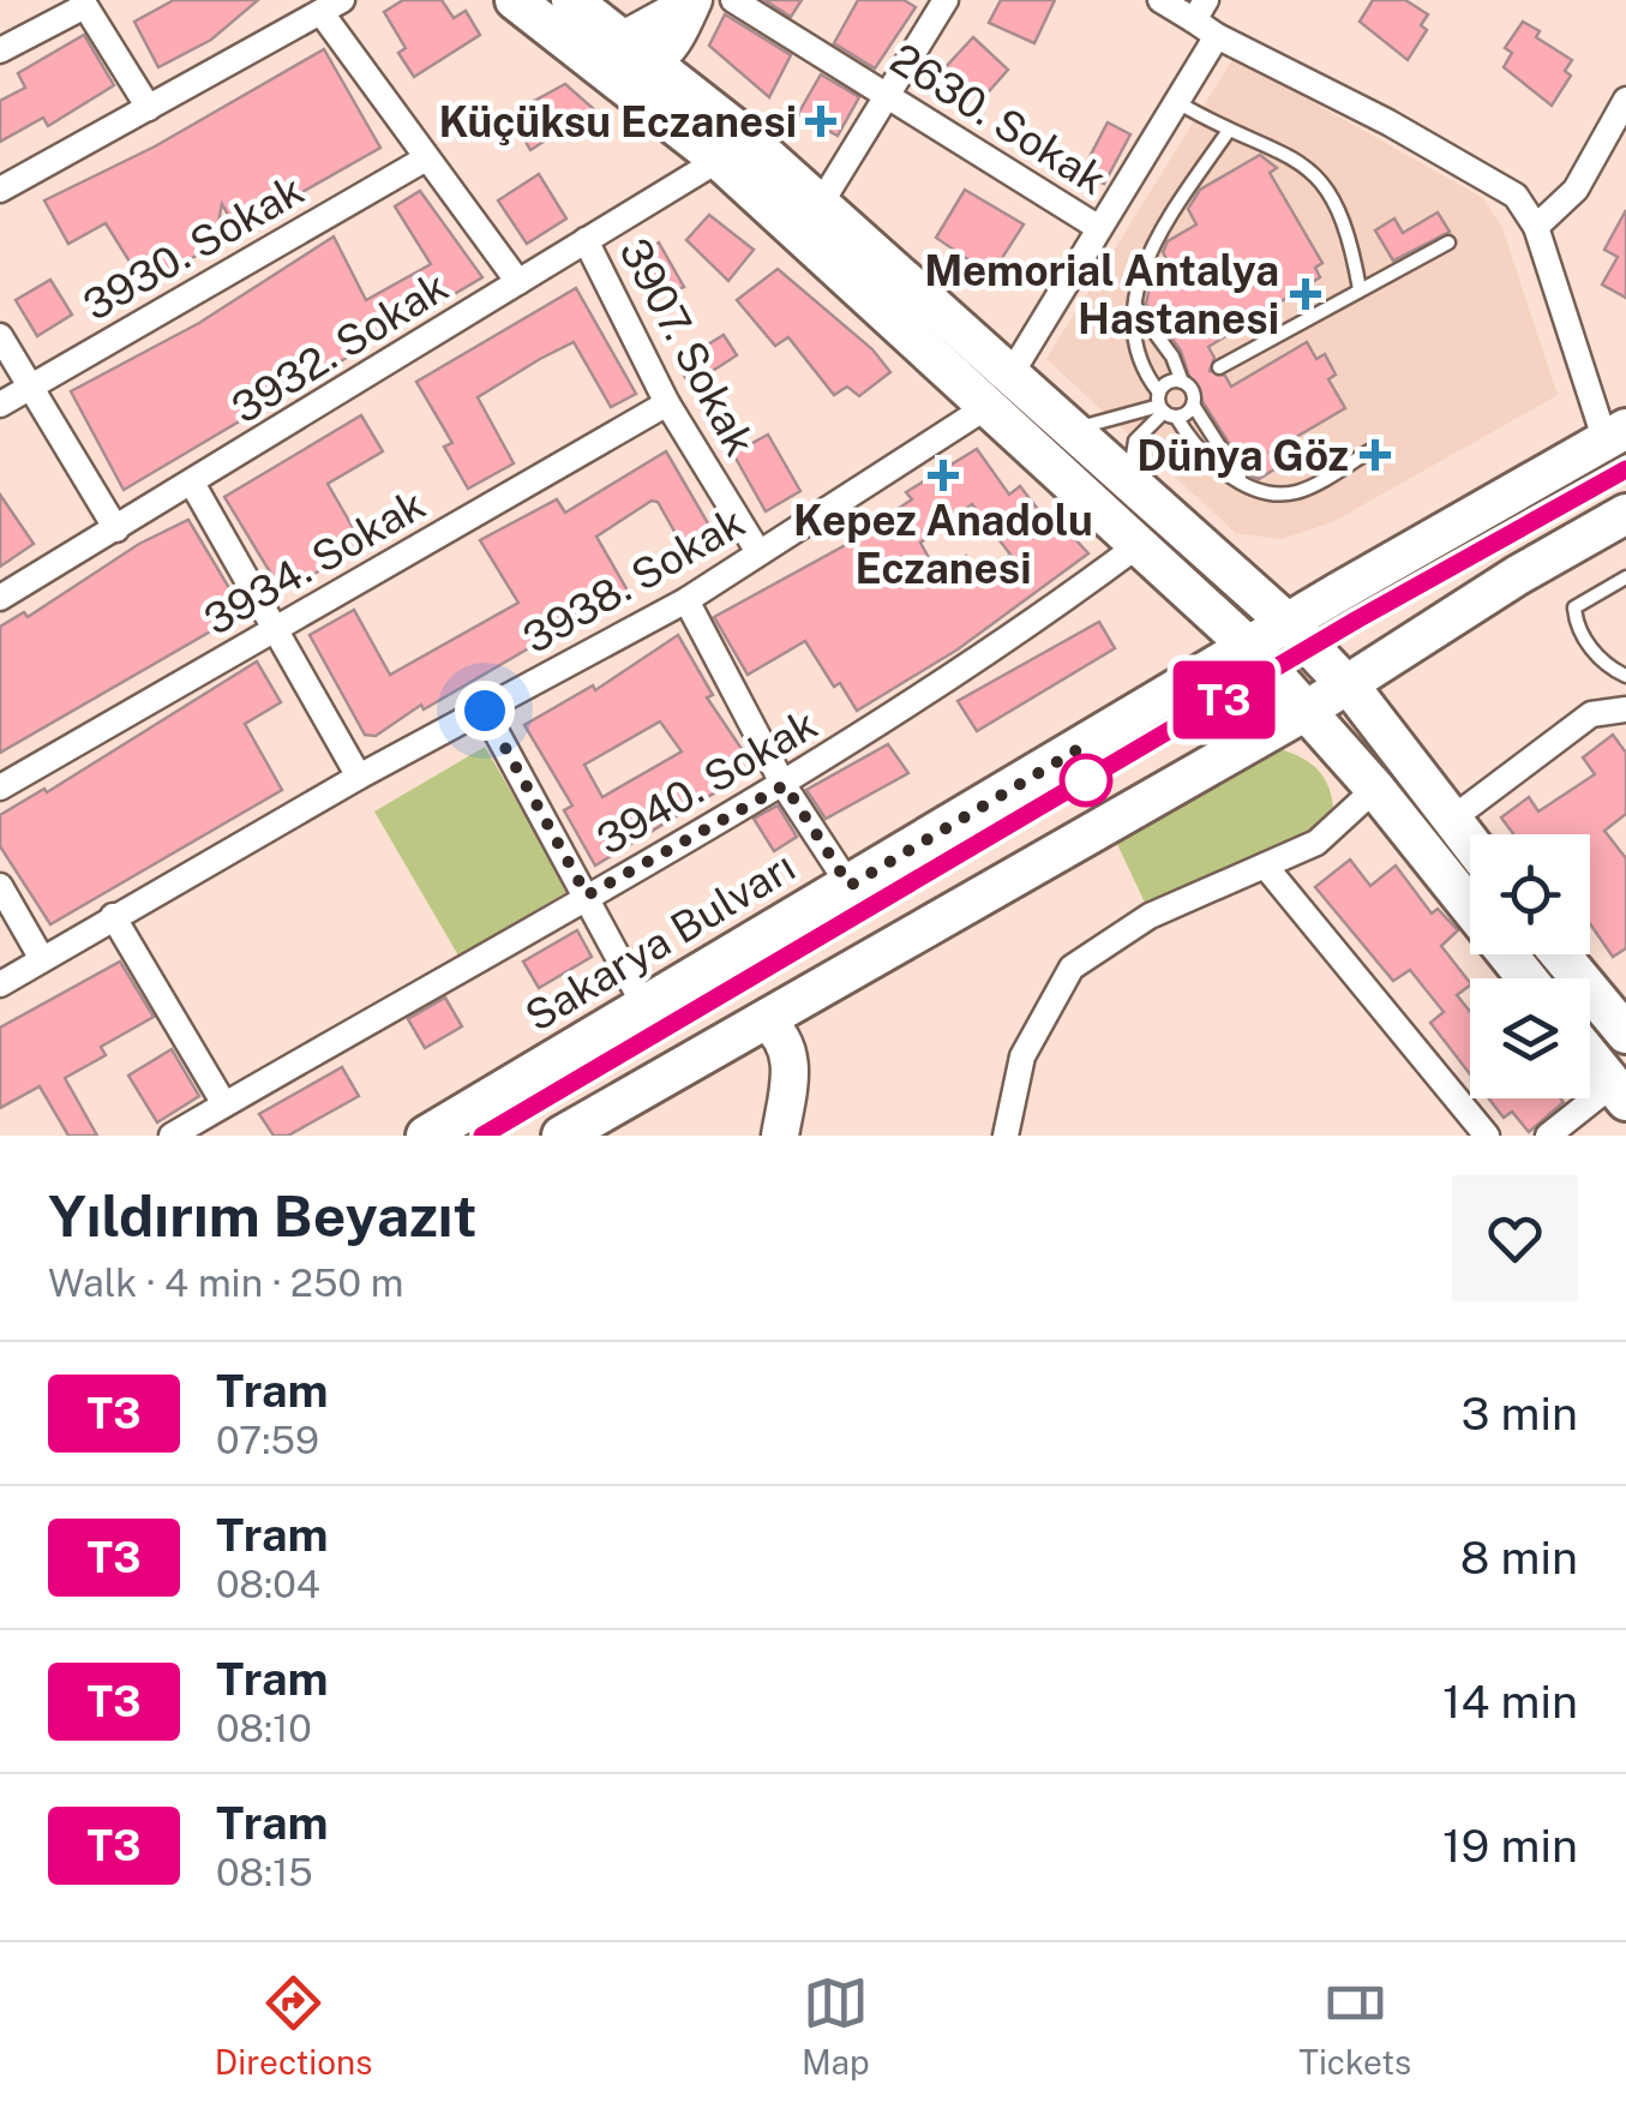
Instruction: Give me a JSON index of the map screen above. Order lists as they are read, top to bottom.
{
  "streets": {
    "main road": ["Sakarya Bulvarı"],
    "street": [
      "2630. Sokak",
      "3930. Sokak",
      "3932. Sokak",
      "3907. Sokak",
      "3934. Sokak",
      "3938. Sokak",
      "3940. Sokak"
    ]
  },
  "crossings": [
    ["3932. Sokak", "3907. Sokak"],
    ["3907. Sokak", "3934. Sokak"],
    ["3907. Sokak", "3938. Sokak"]
  ],
  "places": {
    "health": [
      "Küçüksu Eczanesi",
      "Memorial Antalya Hastanesi",
      "Dünya Göz",
      "Kepez Anadolu Eczanesi"
    ]
  },
  "lines": ["tram line T3"],
  "page": {
    "on_map": "T3",
    "heading": ["Yıldırım Beyazıt", "Walk · 4 min · 250 m"],
    "list": [
      {
        "mark": "T3",
        "name": "Tram",
        "note": "07:59",
        "value": "3 min"
      },
      {
        "mark": "T3",
        "name": "Tram",
        "note": "08:04",
        "value": "8 min"
      },
      {
        "mark": "T3",
        "name": "Tram",
        "note": "08:10",
        "value": "14 min"
      },
      {
        "mark": "T3",
        "name": "Tram",
        "note": "08:15",
        "value": "19 min"
      }
    ],
    "tabs": ["Directions", "Map", "Tickets"]
  }
}
